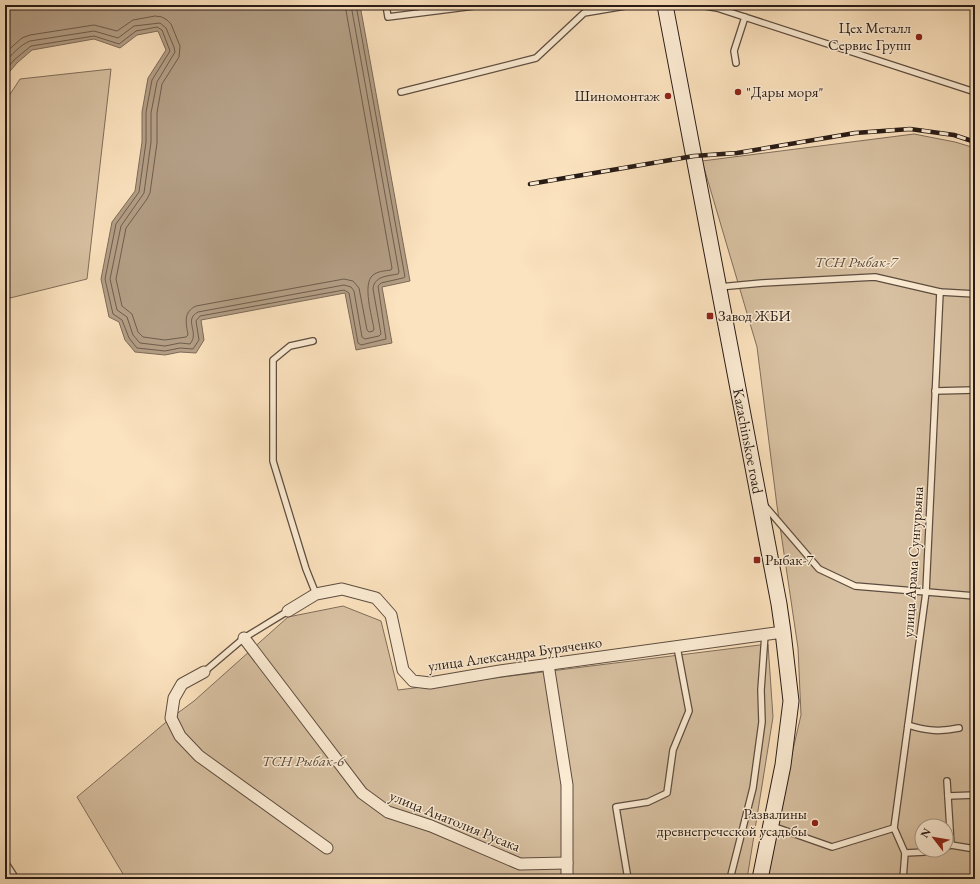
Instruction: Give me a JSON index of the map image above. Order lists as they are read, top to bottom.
{
  "streets": {
    "main road": ["Kazachinskoe road"],
    "street": ["улица Александра Буряченко", "улица Анатолия Русака"],
    "lane": ["улица Арама Сунгурьяна"]
  },
  "crossings": [
    ["Kazachinskoe road", "улица Александра Буряченко"]
  ],
  "parks": ["ТСН Рыбак-7", "ТСН Рыбак-6"],
  "places": {
    "other": [
      "Цех Металл Сервис Групп",
      "\"Дары моря\"",
      "Шиномонтаж",
      "Развалины древнегреческой усадьбы"
    ],
    "transit": ["Завод ЖБИ", "Рыбак-7"]
  },
  "north": "top left"
}
